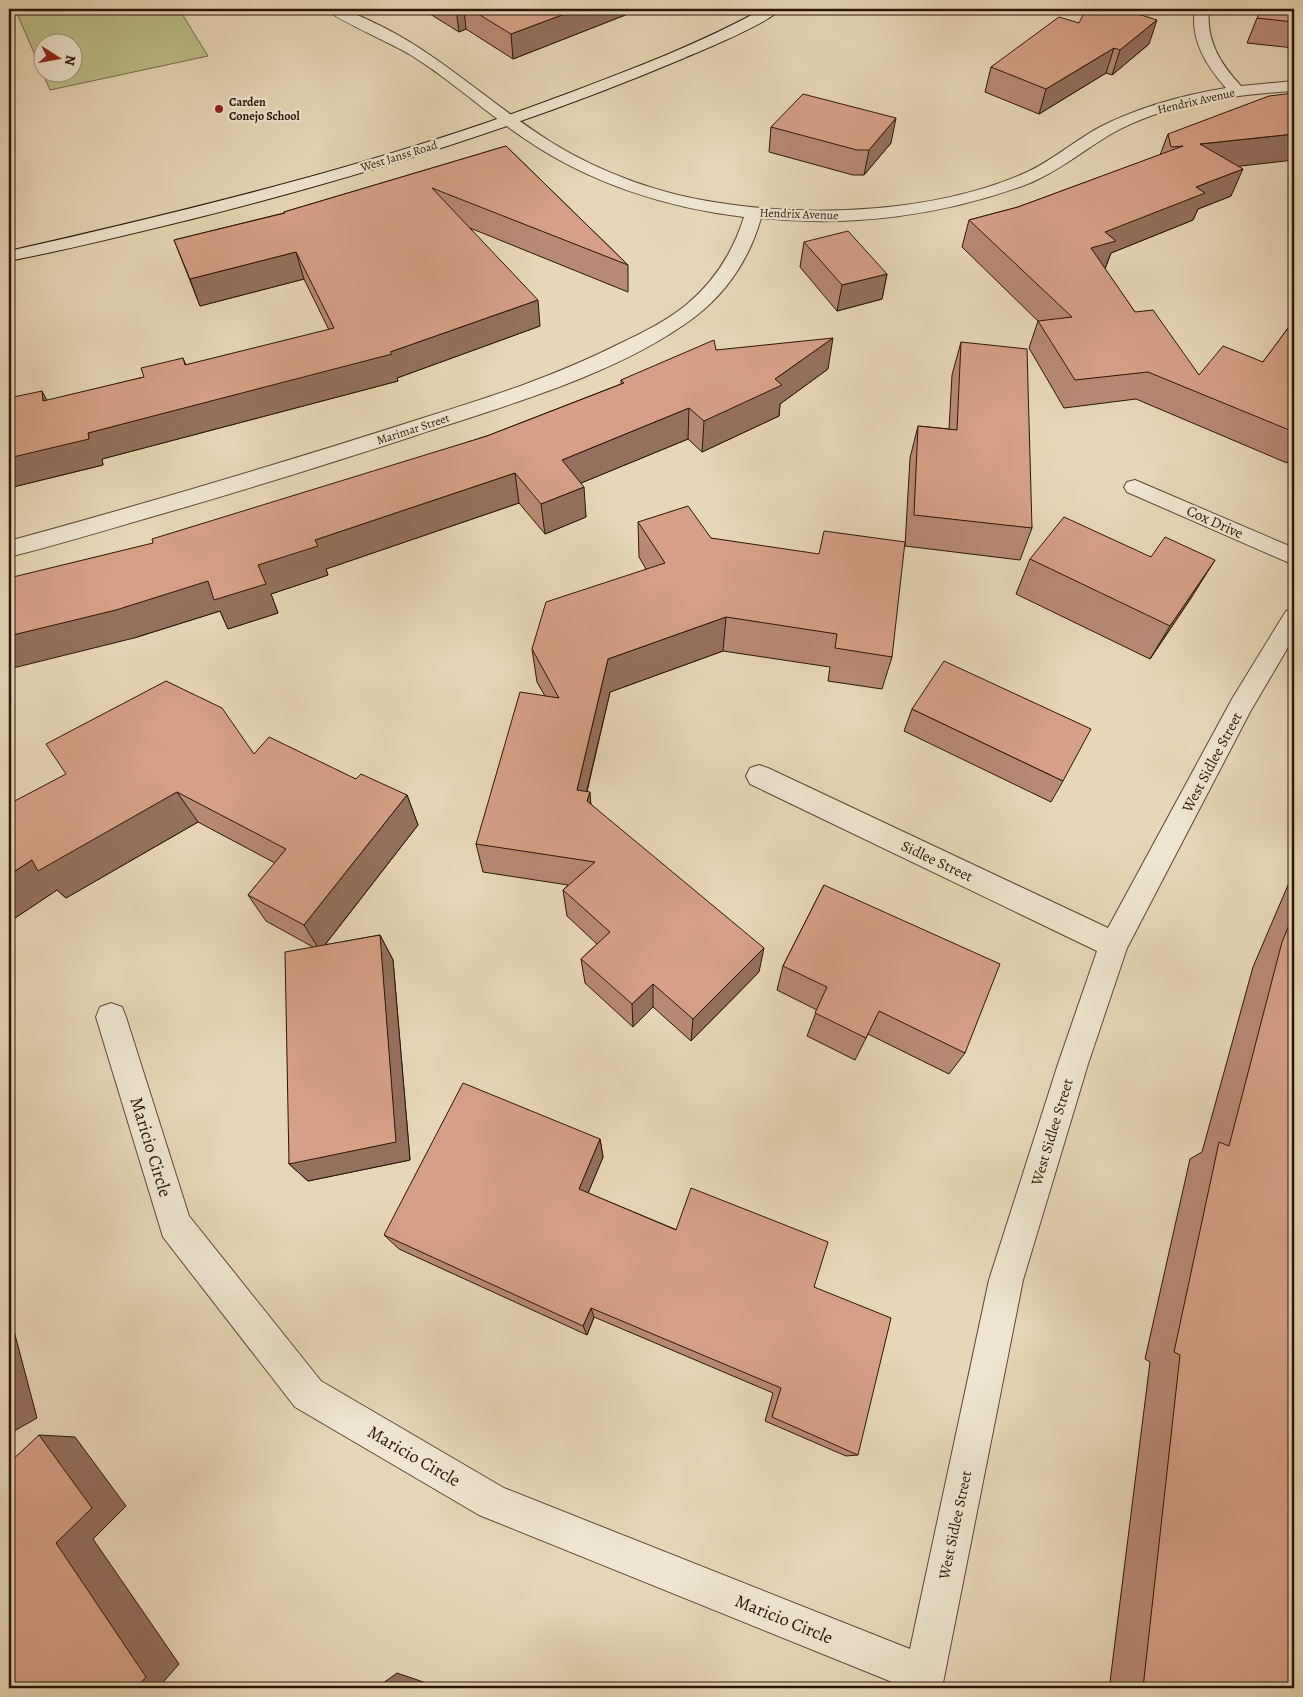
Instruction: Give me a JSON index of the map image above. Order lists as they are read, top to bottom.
{
  "streets": {
    "street": [
      "Hendrix Avenue",
      "West Janss Road",
      "Marimar Street",
      "Cox Drive",
      "West Sidlee Street",
      "Sidlee Street",
      "Maricio Circle"
    ]
  },
  "crossings": [
    ["Hendrix Avenue", "West Janss Road"],
    ["Hendrix Avenue", "Marimar Street"],
    ["West Sidlee Street", "Sidlee Street"],
    ["West Sidlee Street", "Maricio Circle"]
  ],
  "places": ["Carden Conejo School"],
  "north": "right"
}
